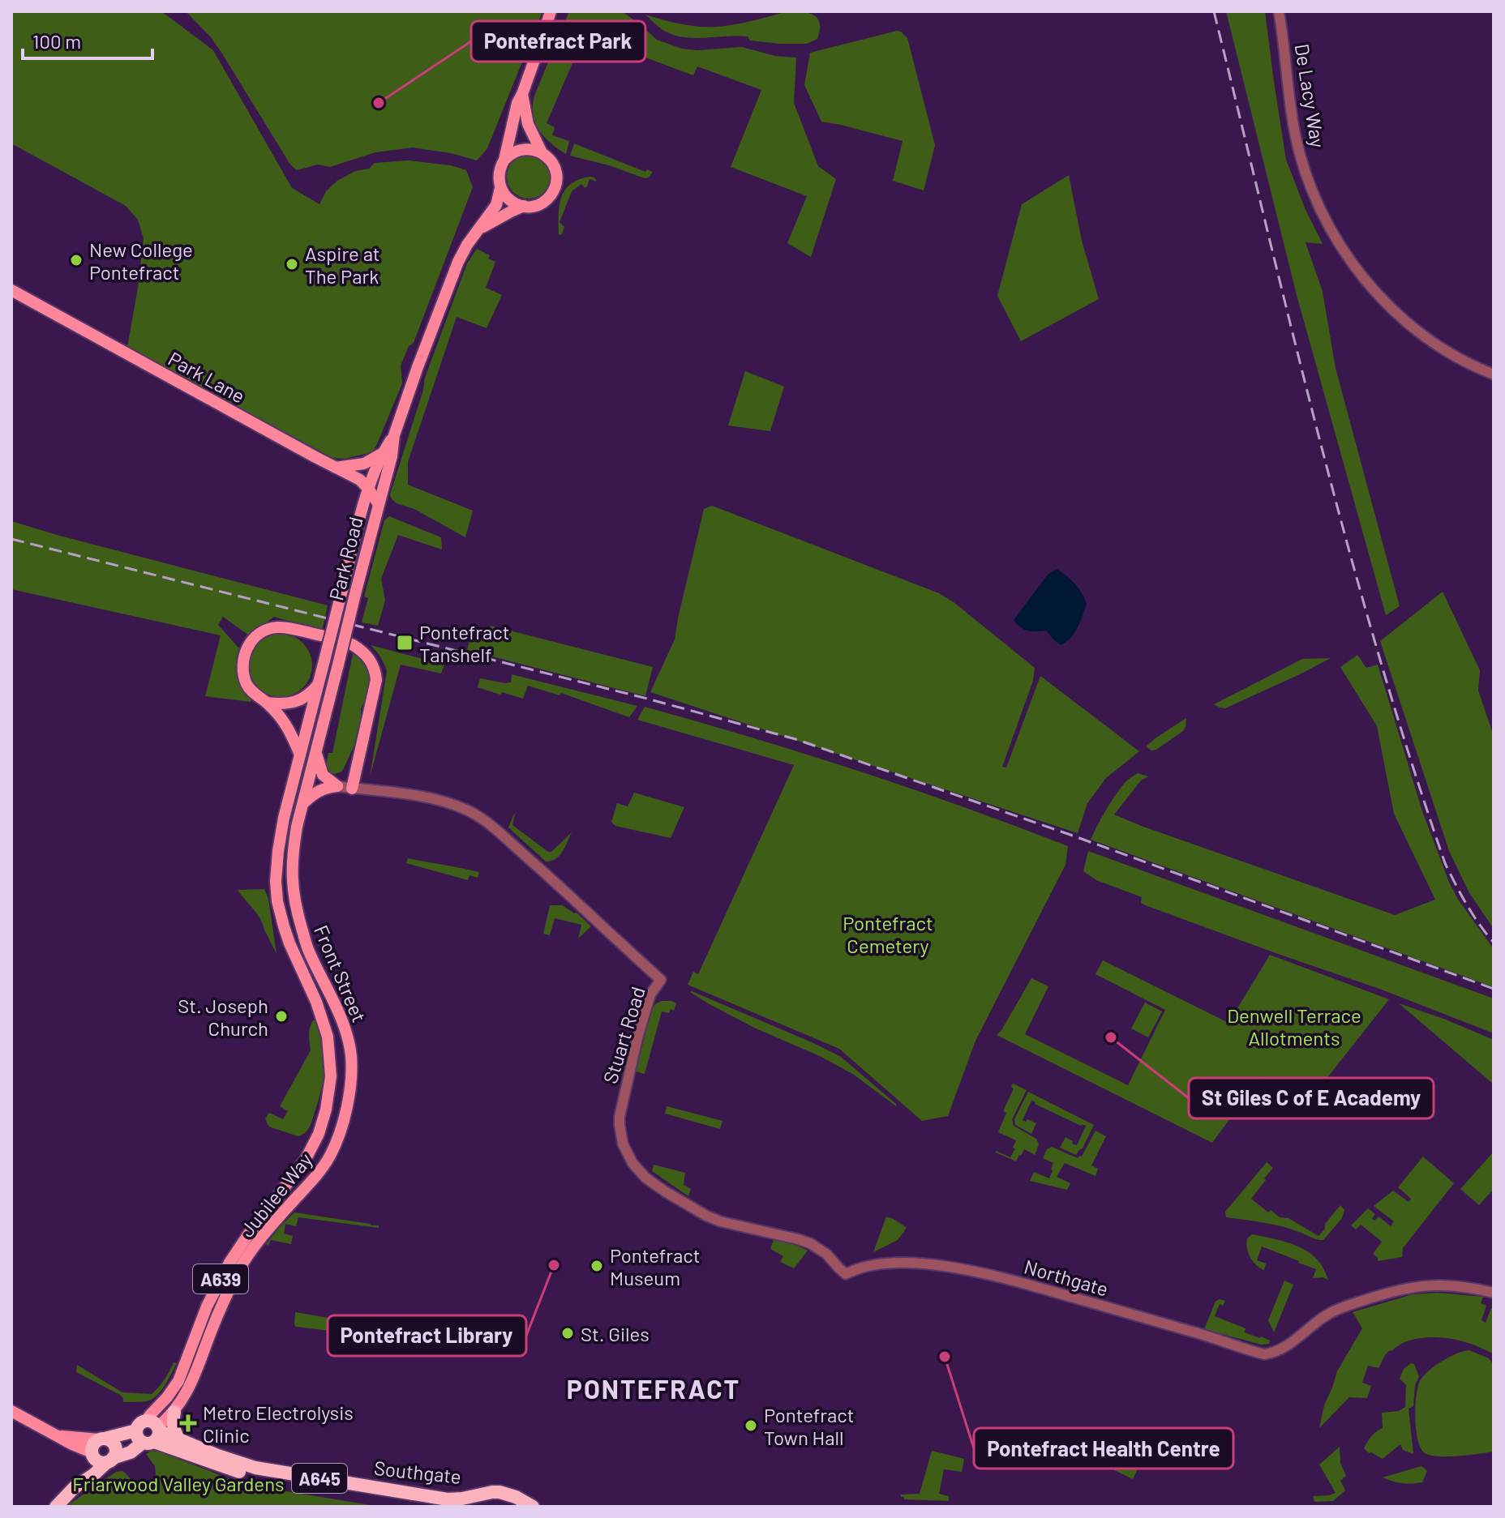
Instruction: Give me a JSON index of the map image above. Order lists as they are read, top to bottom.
{
  "streets": {
    "highway": ["A639", "Southgate", "A645"],
    "main road": [
      "Park Lane",
      "Park Road",
      "Front Street",
      "Jubilee Way"
    ],
    "street": ["De Lacy Way", "Stuart Road", "Northgate"]
  },
  "crossings": [
    ["Park Lane", "Park Road"],
    ["Park Road", "Front Street"],
    ["Front Street", "Jubilee Way"],
    ["Front Street", "A639"],
    ["Stuart Road", "Northgate"],
    ["Jubilee Way", "A639"],
    ["Jubilee Way", "Southgate"],
    ["A639", "Southgate"]
  ],
  "districts": ["PONTEFRACT"],
  "parks": ["Pontefract Cemetery", "Denwell Terrace Allotments", "Friarwood Valley Gardens"],
  "places": {
    "other": [
      "Pontefract Park",
      "New College Pontefract",
      "Aspire at The Park",
      "St. Joseph Church",
      "St Giles C of E Academy",
      "Pontefract Library",
      "Pontefract Museum",
      "St. Giles",
      "Pontefract Health Centre",
      "Pontefract Town Hall"
    ],
    "transit": ["Pontefract Tanshelf"],
    "health": ["Metro Electrolysis Clinic"]
  },
  "scale_bar": "100 m"
}
